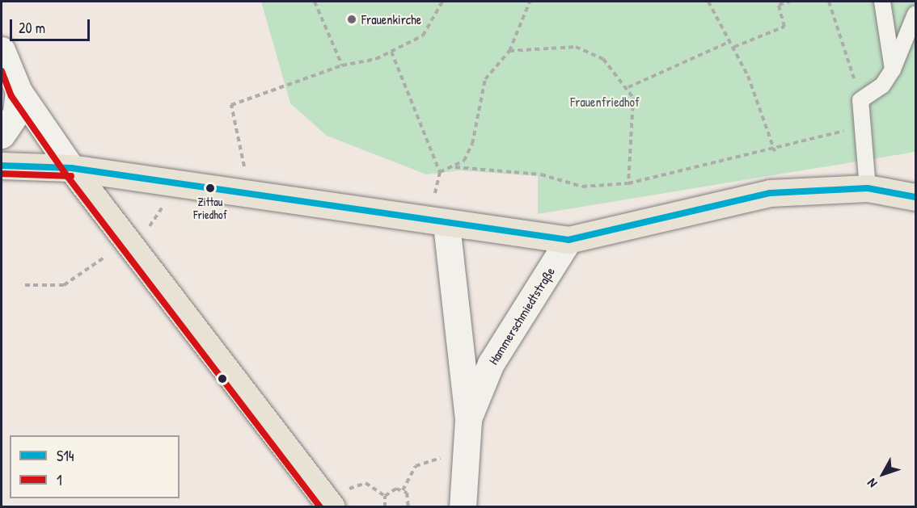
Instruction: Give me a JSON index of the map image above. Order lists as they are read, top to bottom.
{
  "streets": {
    "street": ["Hammerschmiedtstraße"]
  },
  "parks": ["Frauenfriedhof"],
  "places": ["Frauenkirche", "Zittau Friedhof"],
  "lines": ["transit line 1", "transit line S14"],
  "legend": ["S14", "1"],
  "scale_bar": "20 m",
  "north": "bottom left"
}
